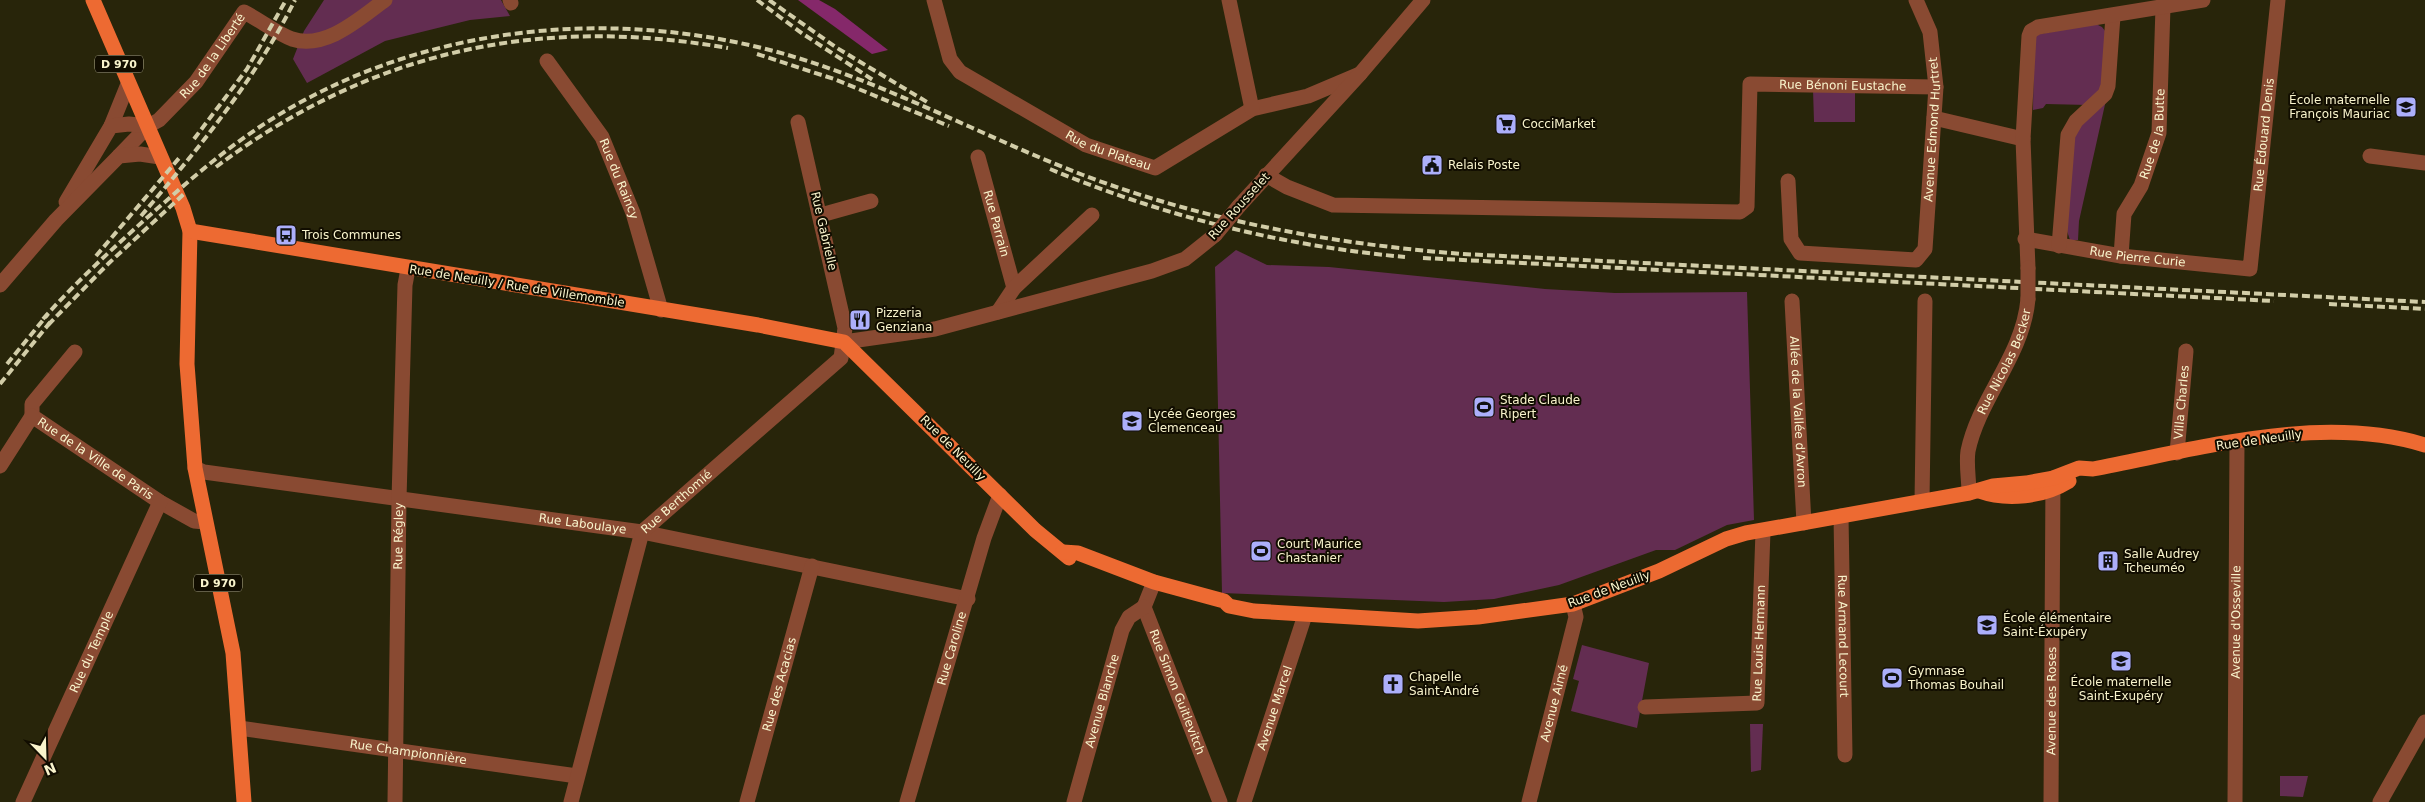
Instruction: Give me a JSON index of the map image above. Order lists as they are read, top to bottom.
{
  "streets": {
    "main road": ["D 970", "Rue de Neuilly / Rue de Villemomble", "Rue de Neuilly"],
    "street": [
      "Rue de la Liberté",
      "Rue Bénoni Eustache",
      "Avenue Edmond Hurtret",
      "Rue de la Butte",
      "Rue Édouard Denis",
      "Rue du Plateau",
      "Rue du Raincy",
      "Rue Rousselet",
      "Rue Parrain",
      "Rue Gabrielle",
      "Rue Pierre Curie",
      "Rue Nicolas Becker",
      "Villa Charles",
      "Allée de la Vallée d'Avron",
      "Rue de la Ville de Paris",
      "Rue Berthomié",
      "Rue Laboulaye",
      "Rue Régley",
      "Avenue d'Osseville",
      "Rue Armand Lecourt",
      "Rue Louis Hermann",
      "Rue Caroline",
      "Rue du Temple",
      "Rue des Acacias",
      "Rue Simon Guitlevitch",
      "Avenue Blanche",
      "Avenue des Roses",
      "Avenue Aimé",
      "Avenue Marcel",
      "Rue Championnière"
    ]
  },
  "crossings": [
    ["Rue de la Liberté", "D 970"],
    ["D 970", "Rue de Neuilly / Rue de Villemomble"],
    ["D 970", "Rue de la Ville de Paris"],
    ["D 970", "Rue Laboulaye"],
    ["D 970", "Rue Championnière"],
    ["Rue Bénoni Eustache", "Avenue Edmond Hurtret"],
    ["Rue Bénoni Eustache", "Rue Rousselet"],
    ["Rue de la Butte", "Rue Pierre Curie"],
    ["Rue Édouard Denis", "Rue Pierre Curie"],
    ["Rue du Plateau", "Rue Rousselet"],
    ["Rue du Raincy", "Rue de Neuilly / Rue de Villemomble"],
    ["Rue Rousselet", "Rue Gabrielle"],
    ["Rue Rousselet", "Rue de Neuilly / Rue de Villemomble"],
    ["Rue Rousselet", "Rue de Neuilly"],
    ["Rue Rousselet", "Rue Berthomié"],
    ["Rue Gabrielle", "Rue de Neuilly / Rue de Villemomble"],
    ["Rue Gabrielle", "Rue de Neuilly"],
    ["Rue Gabrielle", "Rue Berthomié"],
    ["Rue Pierre Curie", "Rue Nicolas Becker"],
    ["Rue de Neuilly / Rue de Villemomble", "Rue de Neuilly"],
    ["Rue de Neuilly / Rue de Villemomble", "Rue Berthomié"],
    ["Rue de Neuilly / Rue de Villemomble", "Rue Régley"],
    ["Rue Nicolas Becker", "Rue de Neuilly"],
    ["Villa Charles", "Rue de Neuilly"],
    ["Allée de la Vallée d'Avron", "Rue de Neuilly"],
    ["Rue de Neuilly", "Rue Berthomié"],
    ["Rue de Neuilly", "Avenue d'Osseville"],
    ["Rue de Neuilly", "Rue Armand Lecourt"],
    ["Rue de Neuilly", "Rue Louis Hermann"],
    ["Rue de Neuilly", "Rue Caroline"],
    ["Rue de Neuilly", "Avenue des Roses"],
    ["Rue de Neuilly", "Avenue Aimé"],
    ["Rue de Neuilly", "Avenue Marcel"],
    ["Rue de la Ville de Paris", "Rue du Temple"],
    ["Rue Berthomié", "Rue Laboulaye"],
    ["Rue Berthomié", "Rue Championnière"],
    ["Rue Laboulaye", "Rue Régley"],
    ["Rue Laboulaye", "Rue Caroline"],
    ["Rue Laboulaye", "Rue des Acacias"],
    ["Rue Régley", "Rue Championnière"],
    ["Rue Simon Guitlevitch", "Avenue Blanche"]
  ],
  "places": {
    "school or university": [
      "École maternelle François Mauriac",
      "Lycée Georges Clemenceau",
      "École élémentaire Saint-Éxupéry",
      "École maternelle Saint-Exupéry"
    ],
    "supermarket": ["CocciMarket"],
    "public building": ["Relais Poste"],
    "bus stop": ["Trois Communes"],
    "restaurant": ["Pizzeria Genziana"],
    "sports": ["Stade Claude Ripert", "Court Maurice Chastanier", "Gymnase Thomas Bouhail"],
    "building": ["Salle Audrey Tcheuméo"],
    "church": ["Chapelle Saint-André"]
  },
  "north": "bottom right"
}
